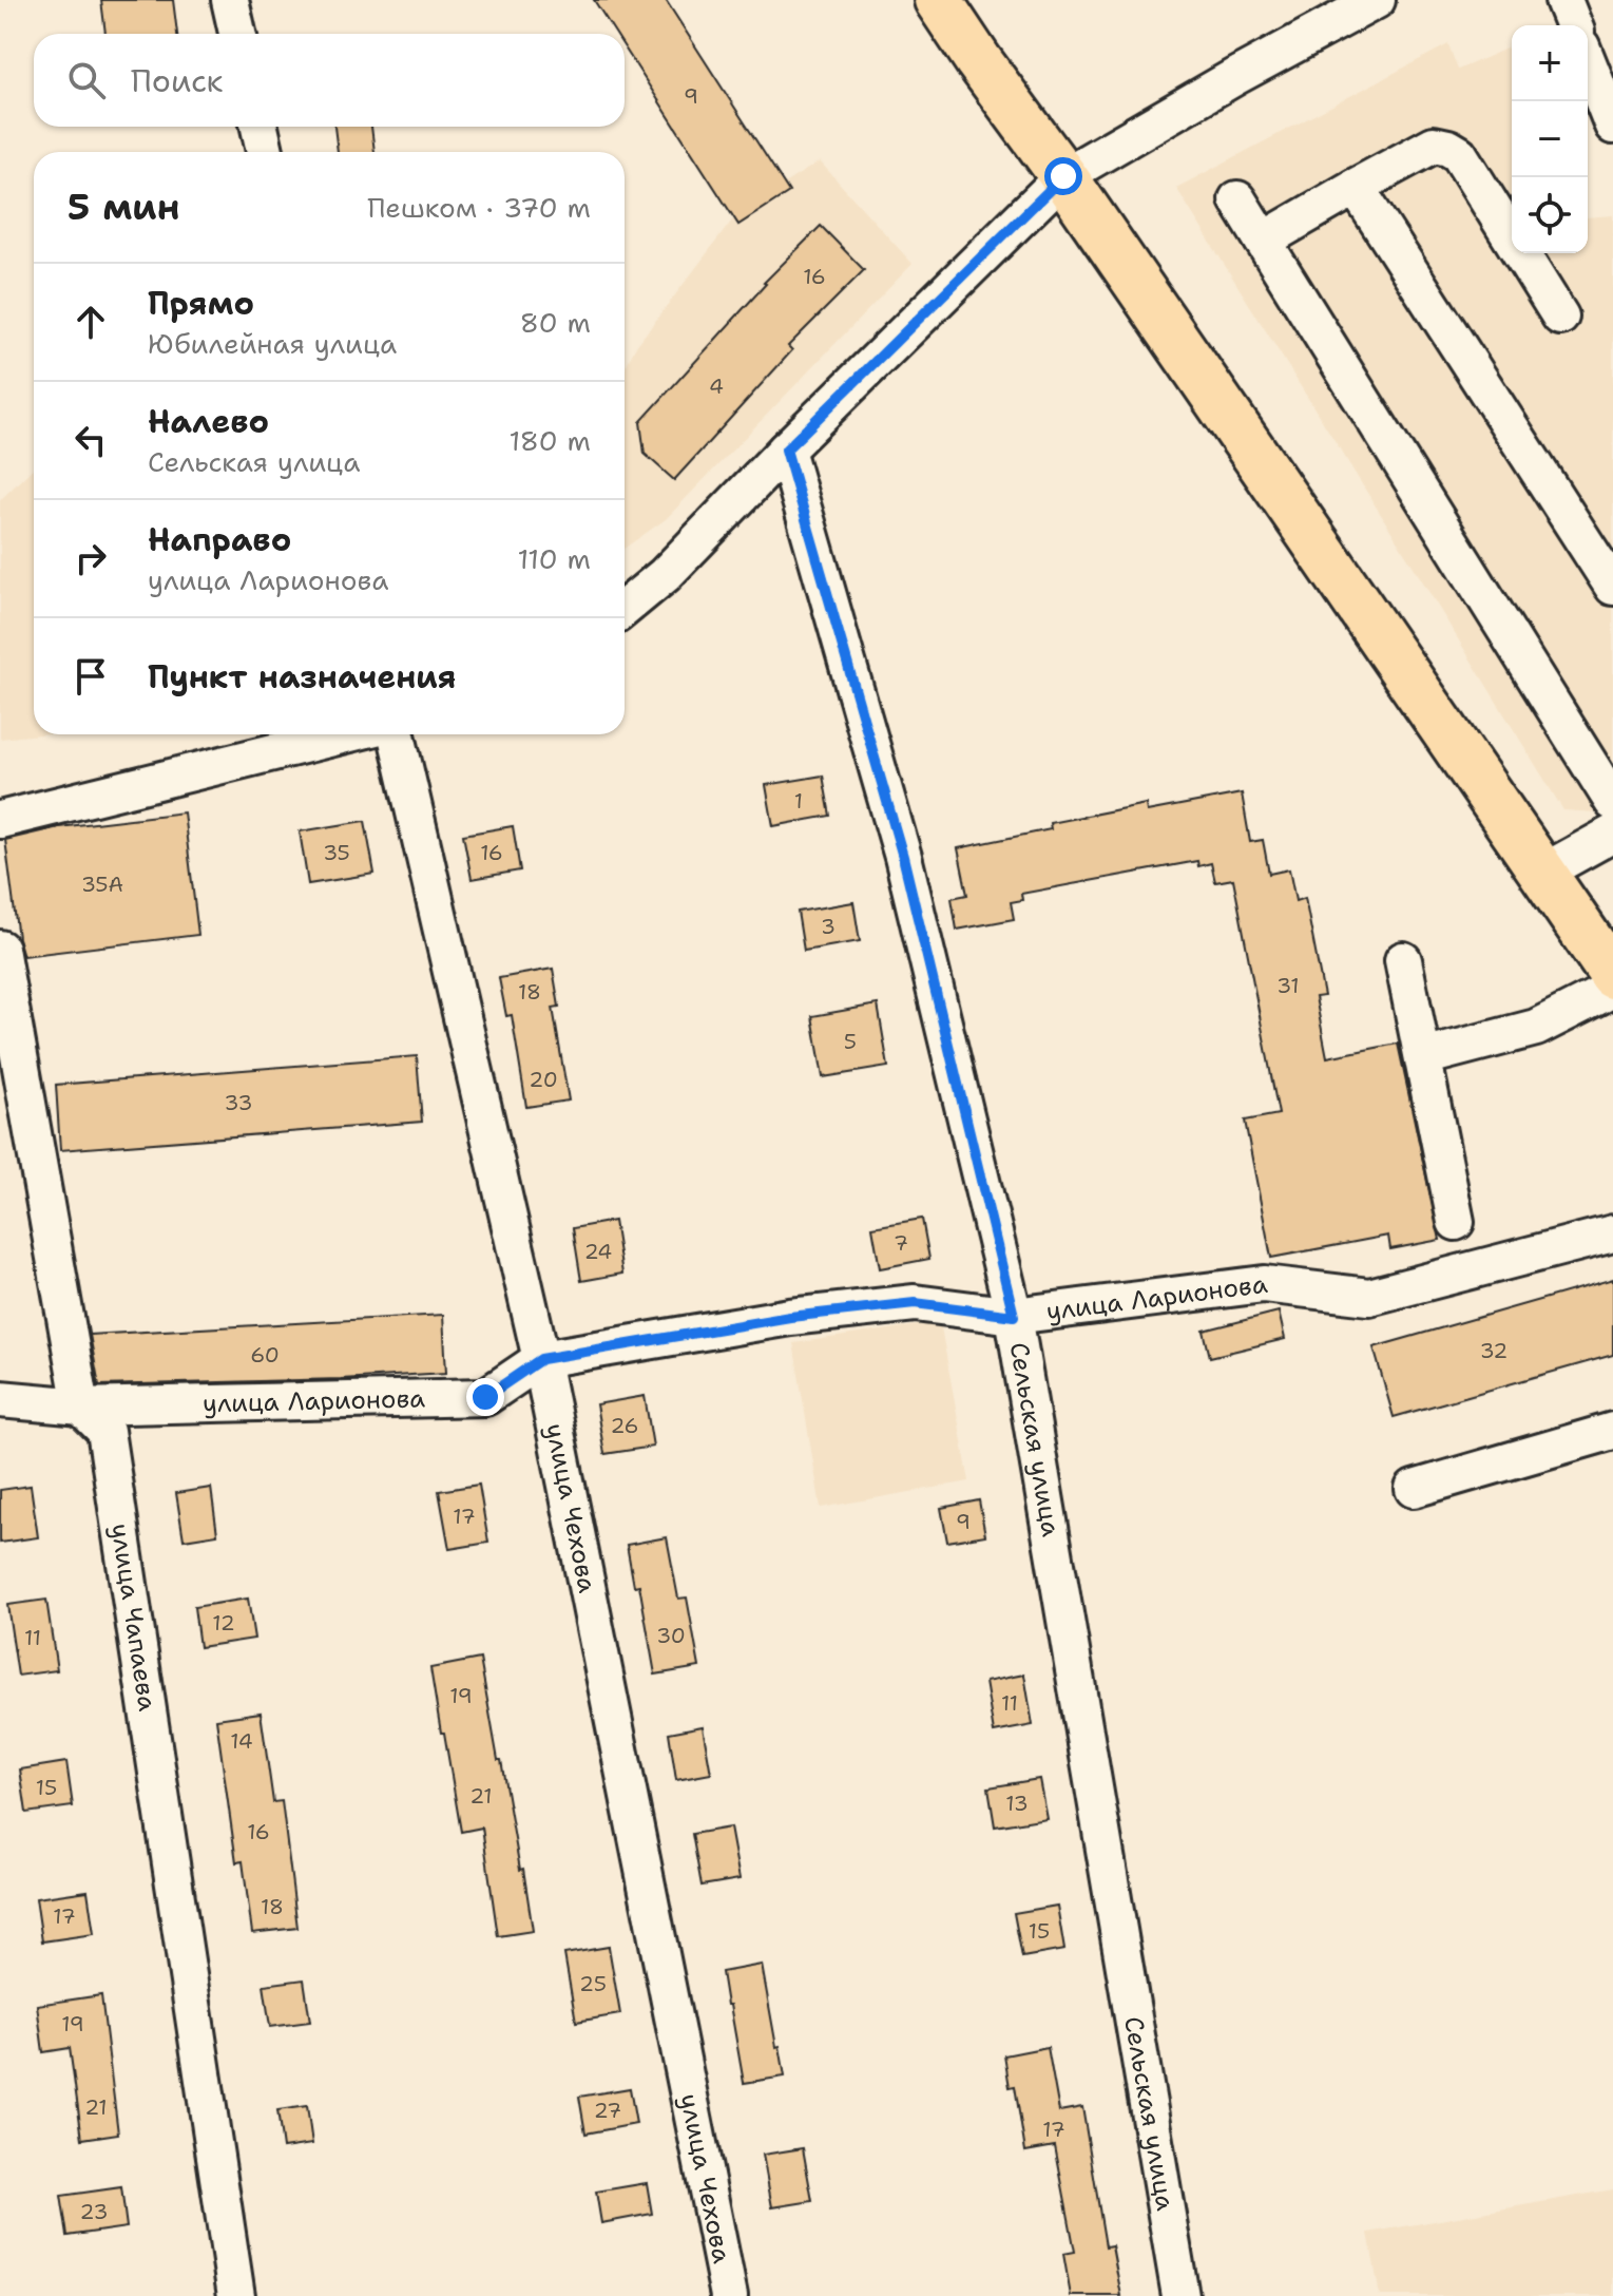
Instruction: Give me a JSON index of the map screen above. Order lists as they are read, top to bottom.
{
  "streets": {
    "street": [
      "улица Ларионова",
      "Сельская улица",
      "улица Чехова",
      "улица Чапаева"
    ]
  },
  "crossings": [
    ["улица Ларионова", "Сельская улица"],
    ["улица Ларионова", "улица Чехова"],
    ["улица Ларионова", "улица Чапаева"]
  ],
  "house_numbers": [
    "9",
    "16",
    "4",
    "1",
    "35",
    "16",
    "35А",
    "3",
    "31",
    "18",
    "5",
    "20",
    "33",
    "7",
    "24",
    "32",
    "60",
    "26",
    "17",
    "9",
    "12",
    "30",
    "11",
    "19",
    "11",
    "14",
    "15",
    "21",
    "13",
    "16",
    "18",
    "17",
    "15",
    "25",
    "19",
    "21",
    "27",
    "17",
    "23"
  ],
  "page": {
    "map_buttons": ["+", "−"],
    "search": "Поиск",
    "heading": ["5 мин", "Пешком · 370 m"],
    "list": [
      ["Прямо", "Юбилейная улица", "80 m"],
      ["Налево", "Сельская улица", "180 m"],
      ["Направо", "улица Ларионова", "110 m"],
      "Пункт назначения"
    ]
  }
}
